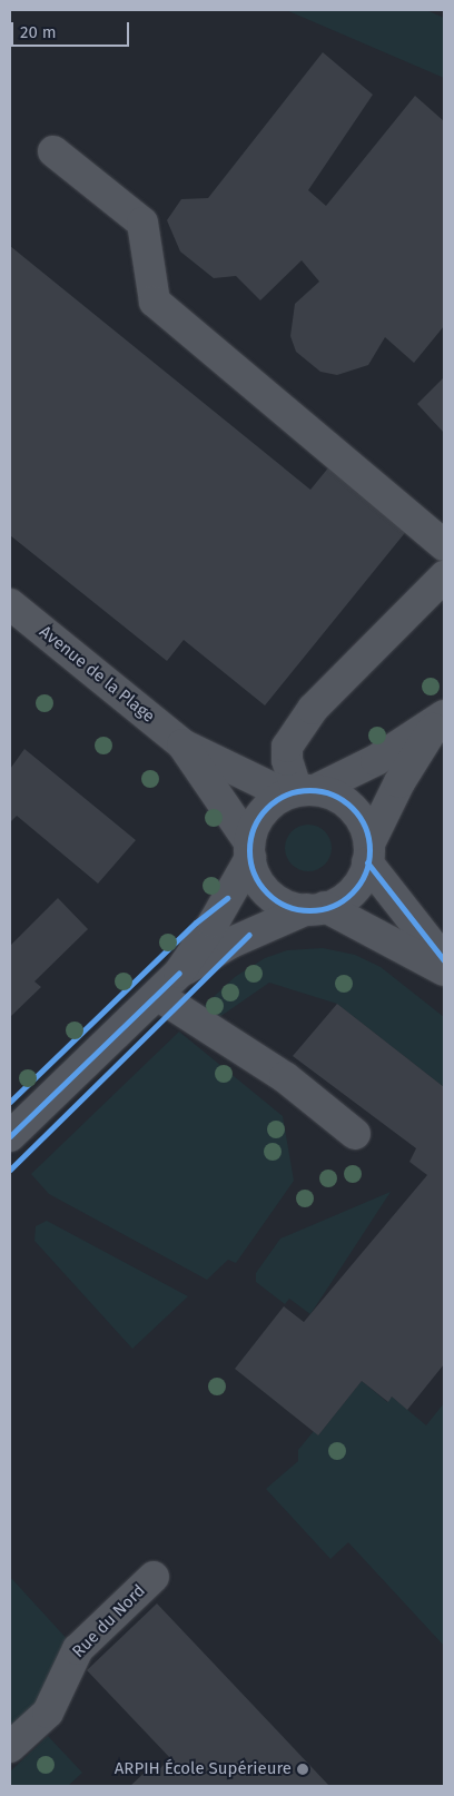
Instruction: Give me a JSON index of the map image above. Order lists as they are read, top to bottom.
{
  "streets": {
    "street": ["Avenue de la Plage", "Rue du Nord"]
  },
  "places": ["ARPIH École Supérieure"],
  "scale_bar": "20 m"
}
